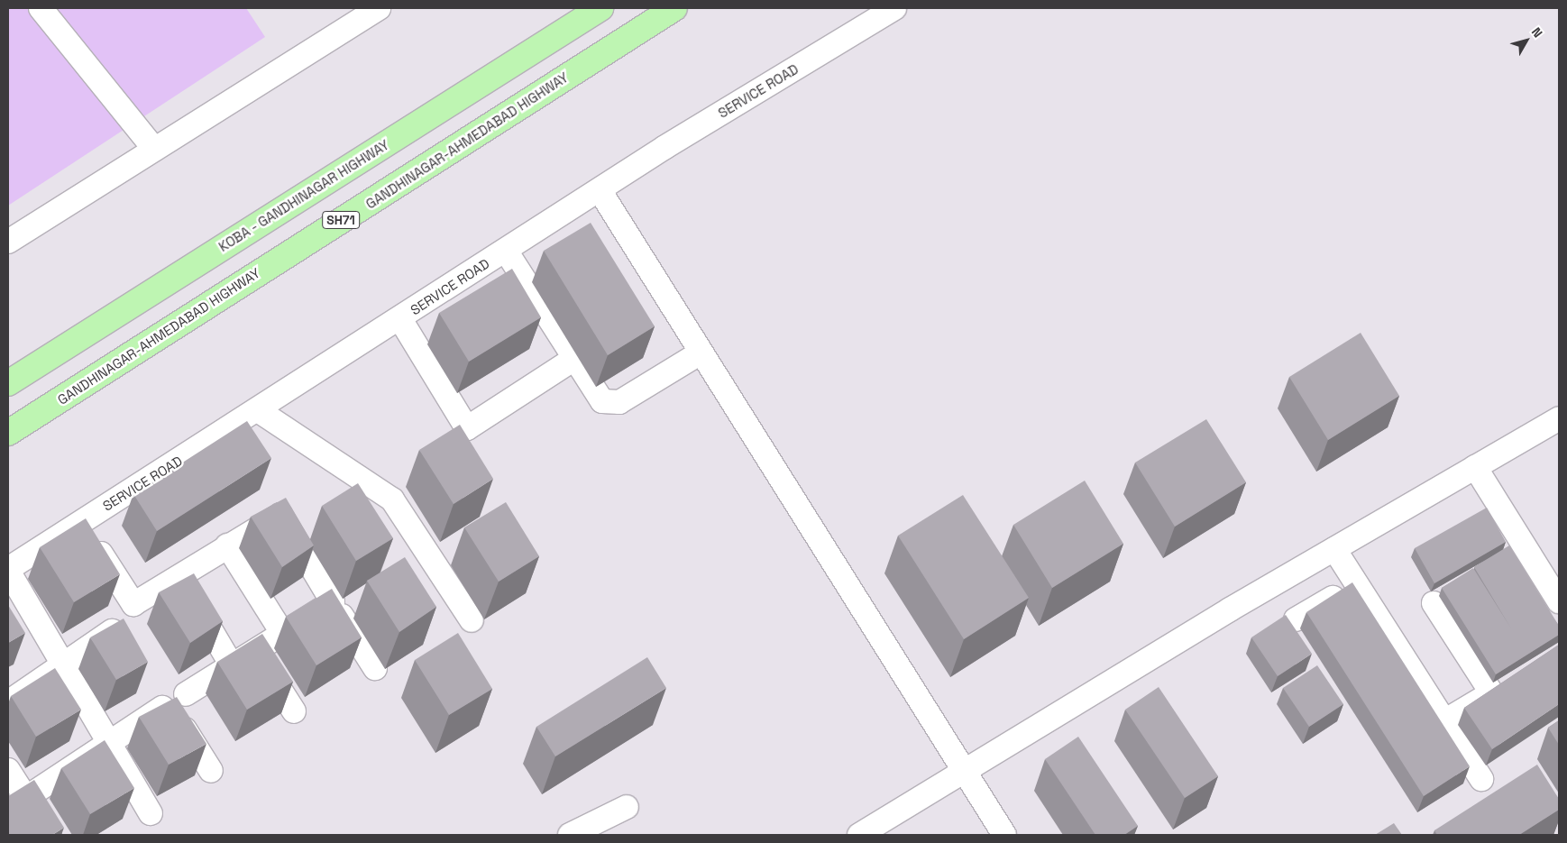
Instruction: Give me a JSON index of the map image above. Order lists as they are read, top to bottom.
{
  "streets": {
    "main road": ["GANDHINAGAR-AHMEDABAD HIGHWAY", "KOBA - GANDHINAGAR HIGHWAY", "SH71"],
    "street": ["SERVICE ROAD"]
  },
  "north": "top right"
}
